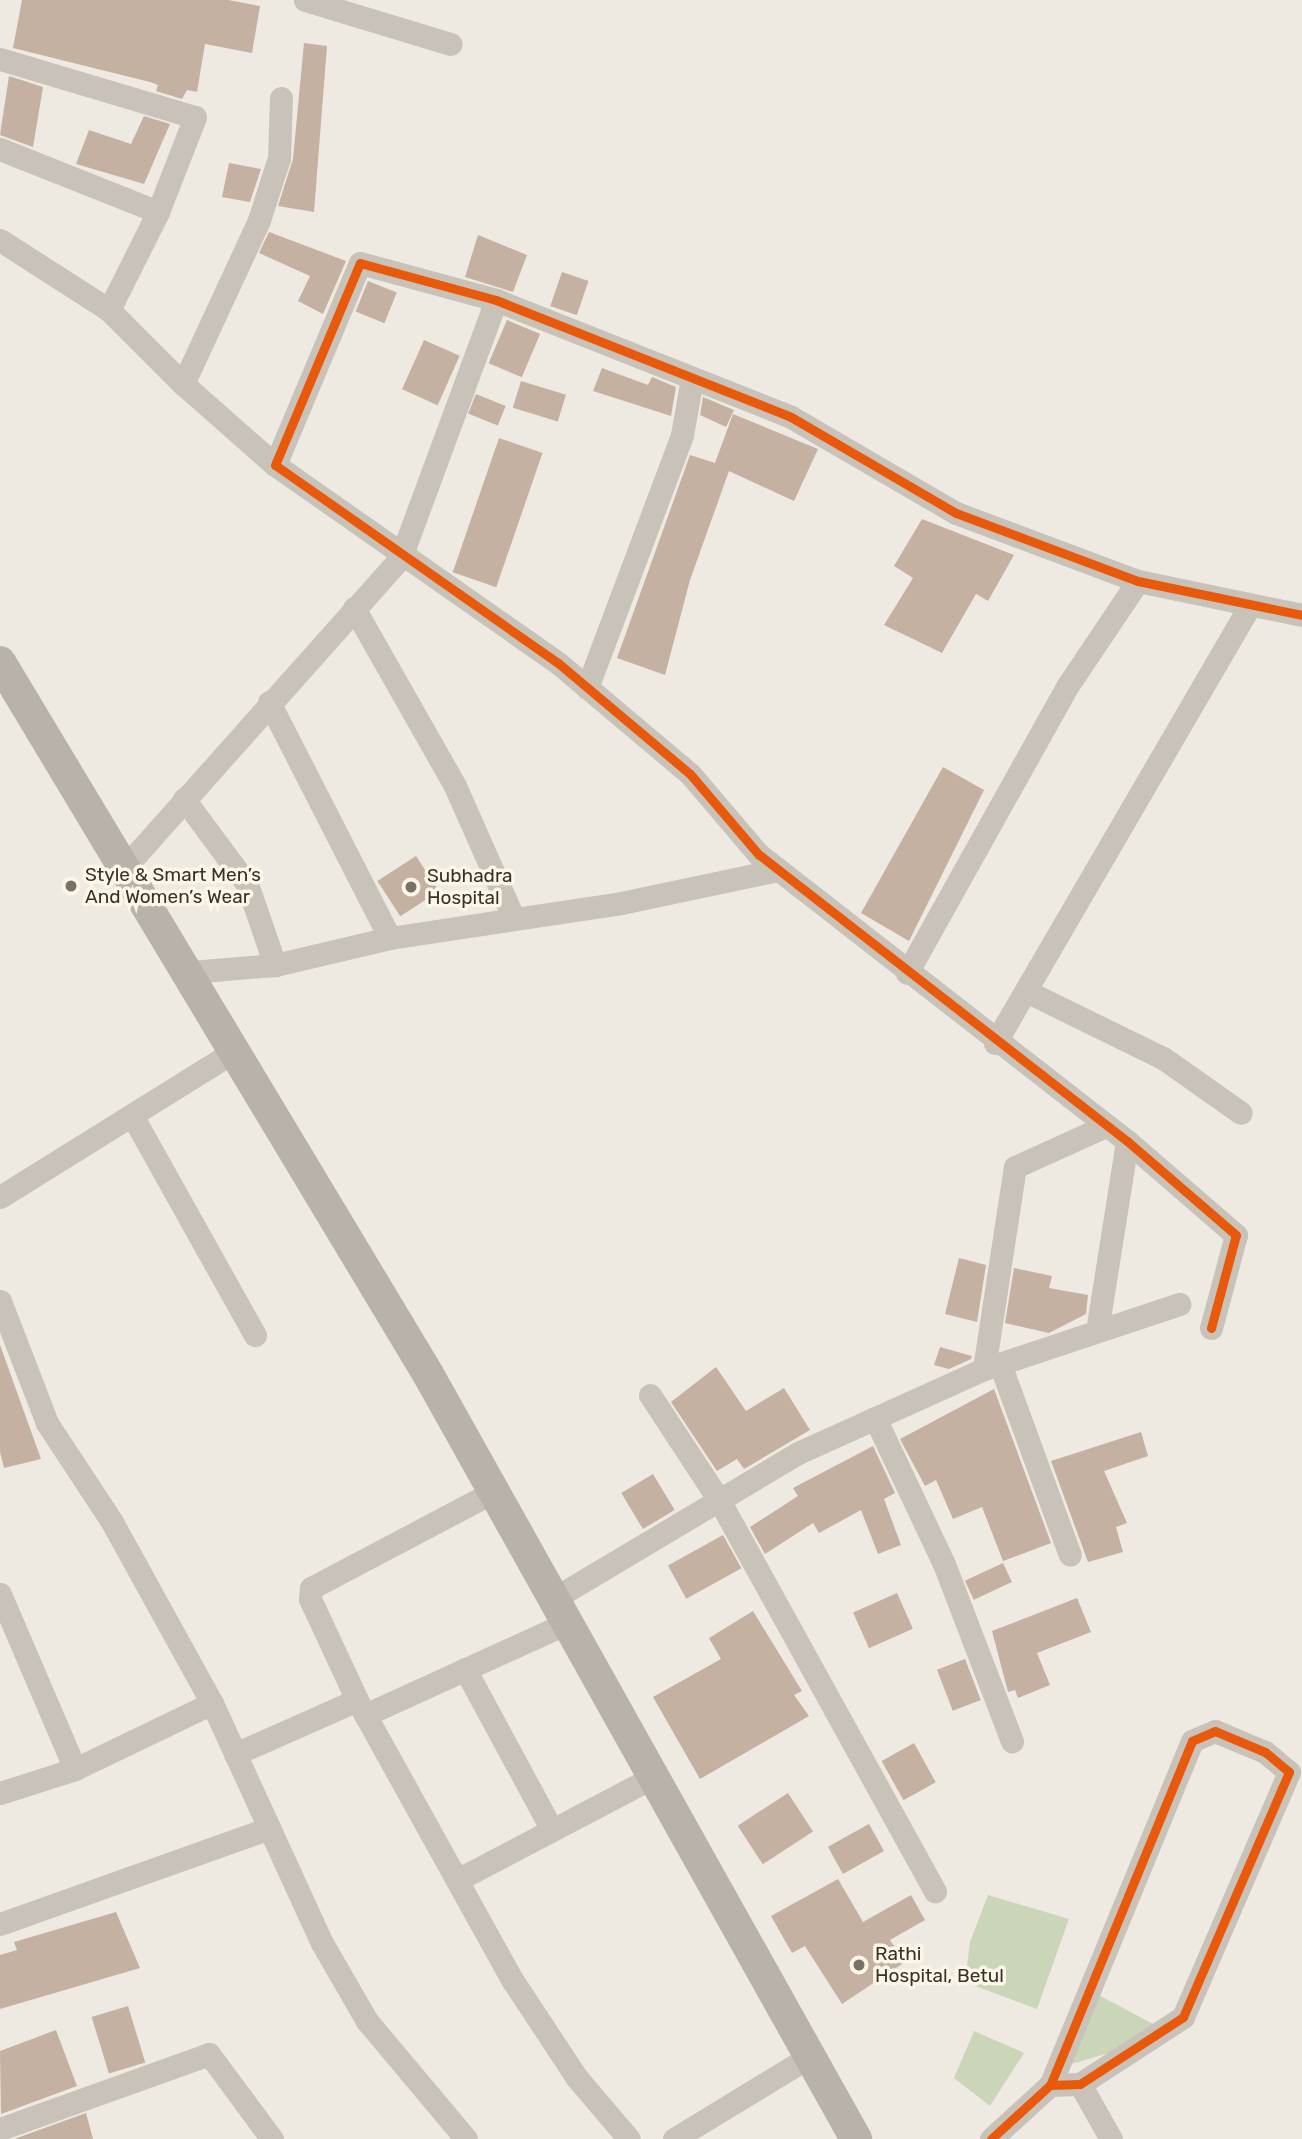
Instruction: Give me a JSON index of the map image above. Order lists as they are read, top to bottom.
{
  "places": ["Style & Smart Men’s And Women’s Wear", "Subhadra Hospital", "Rathi Hospital, Betul"]
}
